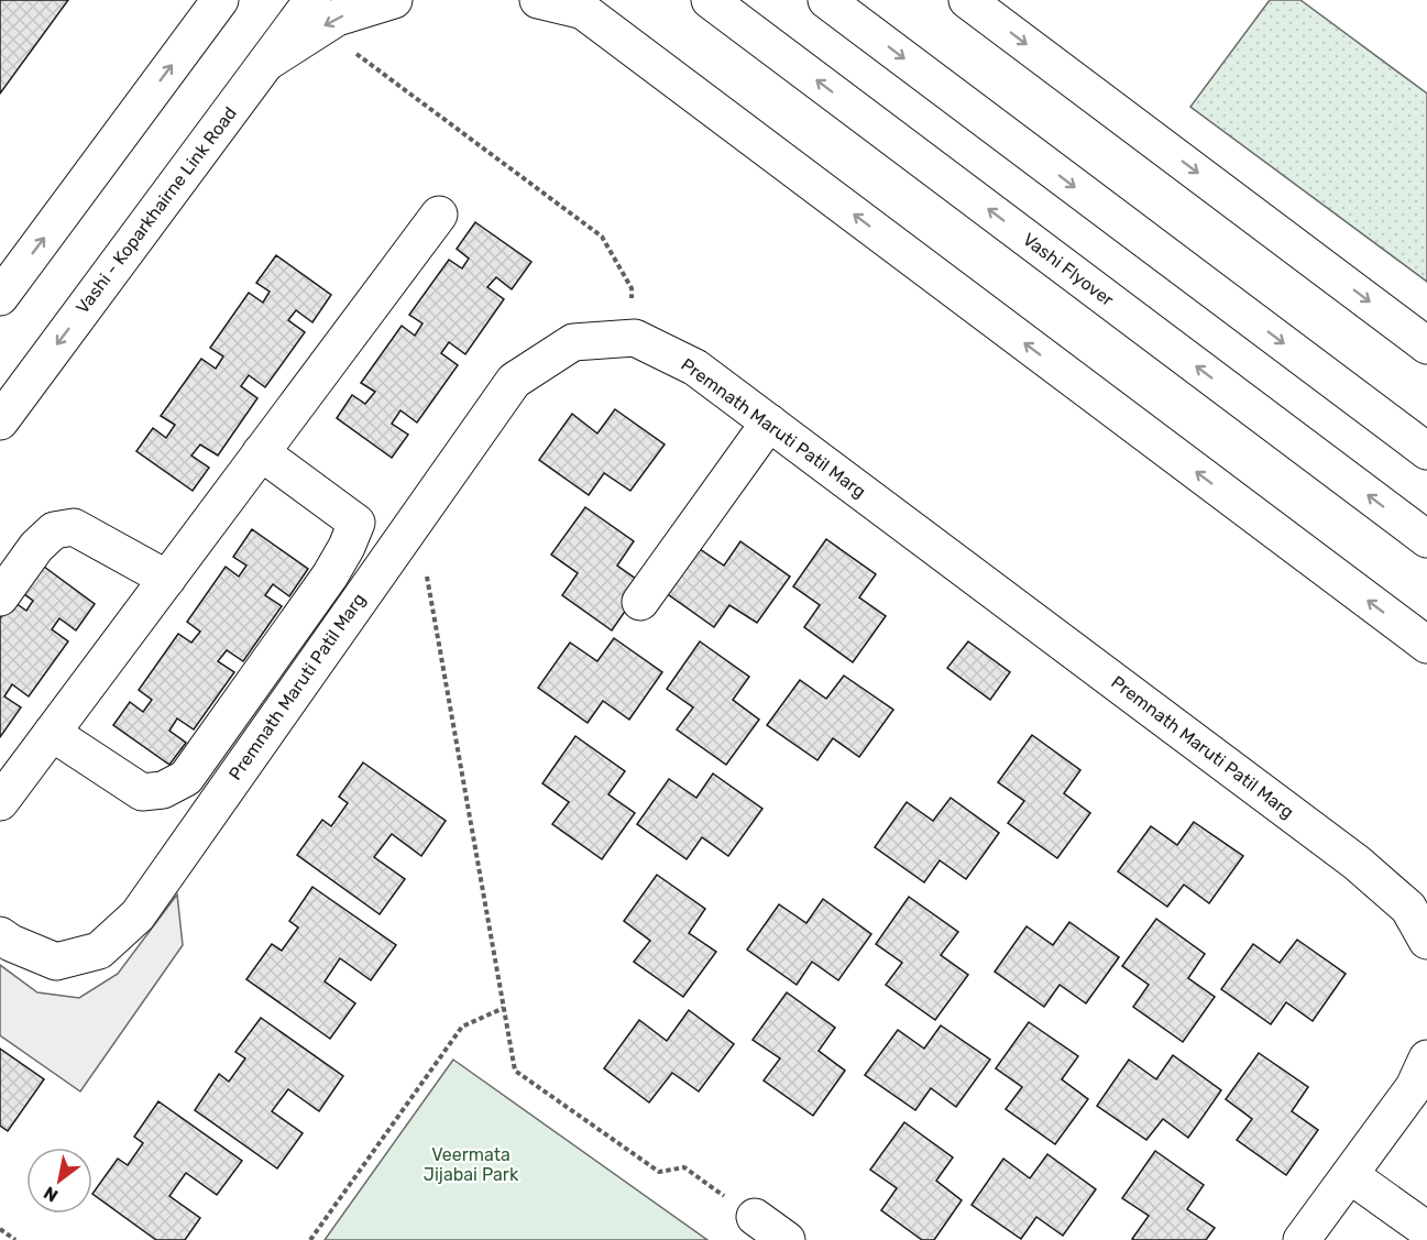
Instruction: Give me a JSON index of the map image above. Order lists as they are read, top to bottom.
{
  "streets": {
    "main road": ["Vashi - Koparkhairne Link Road", "Vashi Flyover", "Premnath Maruti Patil Marg"]
  },
  "parks": ["Veermata Jijabai Park"],
  "north": "bottom left"
}
